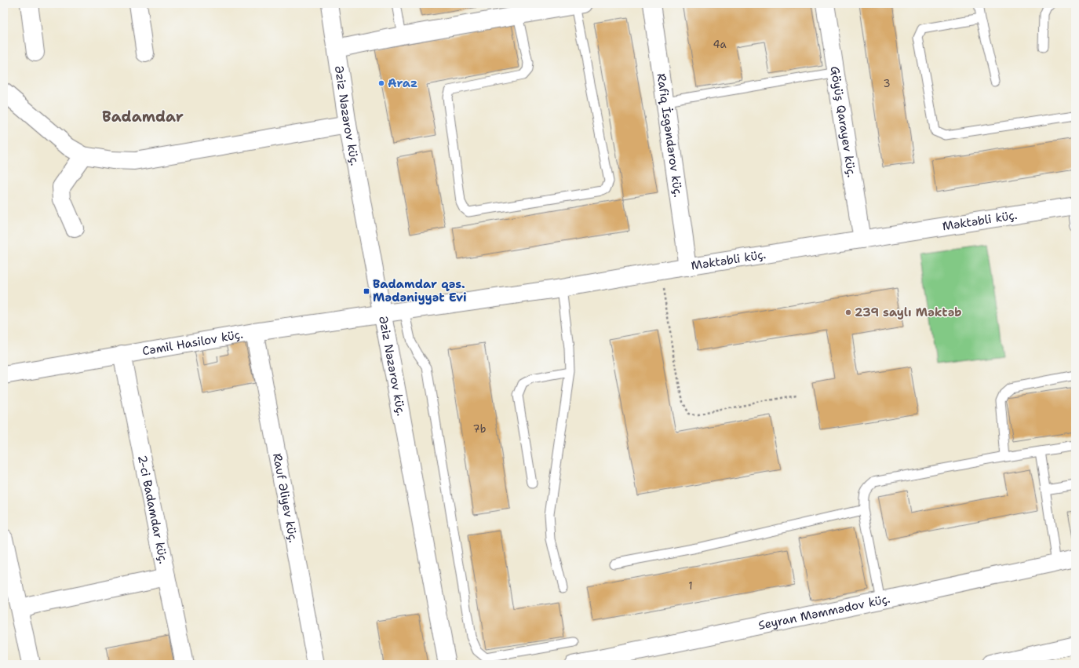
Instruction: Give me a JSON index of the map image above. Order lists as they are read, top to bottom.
{
  "streets": {
    "street": [
      "Əziz Nəzərov küç.",
      "Göyüş Qarayev küç.",
      "Rafiq İsgəndərov küç.",
      "Məktəbli küç.",
      "Cəmil Hasilov küç.",
      "Rauf Əliyev küç.",
      "2-ci Badamdar küç.",
      "Seyran Məmmədov küç."
    ]
  },
  "crossings": [
    ["Əziz Nəzərov küç.", "Məktəbli küç."],
    ["Əziz Nəzərov küç.", "Cəmil Hasilov küç."],
    ["Göyüş Qarayev küç.", "Məktəbli küç."],
    ["Rafiq İsgəndərov küç.", "Məktəbli küç."],
    ["Məktəbli küç.", "Cəmil Hasilov küç."],
    ["Cəmil Hasilov küç.", "Rauf Əliyev küç."],
    ["Cəmil Hasilov küç.", "2-ci Badamdar küç."]
  ],
  "districts": ["Badamdar"],
  "places": {
    "other": ["Araz", "239 saylı Məktəb"],
    "transit": ["Badamdar qəs. Mədəniyyət Evi"]
  },
  "house_numbers": [
    "4a",
    "3",
    "7b",
    "1"
  ]
}
